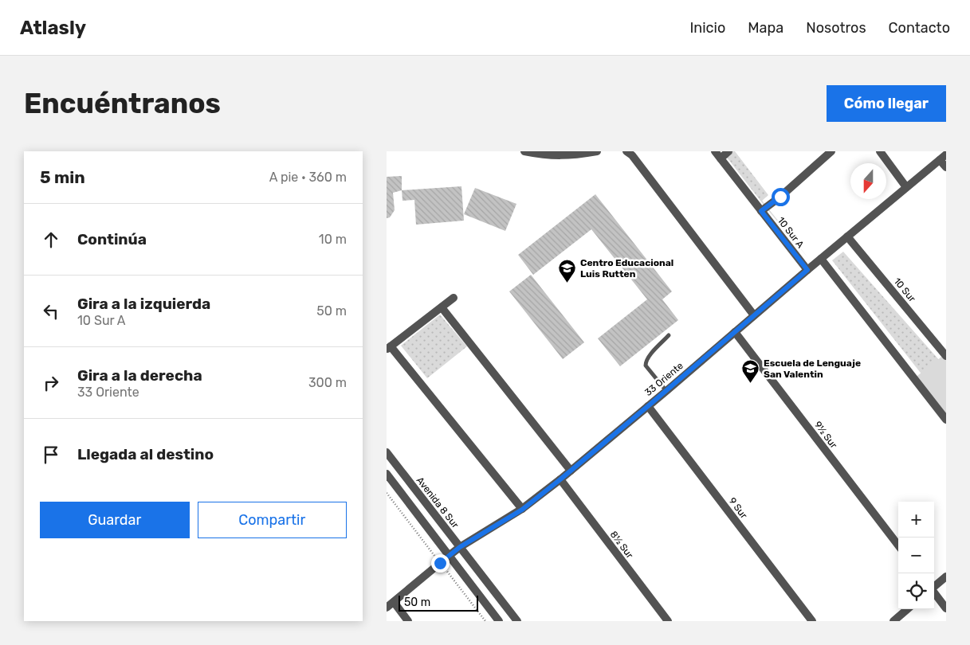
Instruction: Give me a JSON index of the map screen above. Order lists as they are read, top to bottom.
{
  "streets": {
    "street": [
      "10 Sur A",
      "10 Sur",
      "33 Oriente",
      "9½ Sur",
      "Avenida 8 Sur",
      "9 Sur",
      "8½ Sur"
    ]
  },
  "crossings": [
    ["10 Sur A", "33 Oriente"],
    ["10 Sur", "33 Oriente"],
    ["33 Oriente", "9½ Sur"],
    ["33 Oriente", "Avenida 8 Sur"],
    ["33 Oriente", "9 Sur"],
    ["33 Oriente", "8½ Sur"]
  ],
  "places": {
    "school or university": ["Centro Educacional Luis Rutten", "Escuela de Lenguaje San Valentin"]
  },
  "scale_bar": "50 m",
  "north": "bottom",
  "page": {
    "header": "Atlasly",
    "nav": [
      "Inicio",
      "Mapa",
      "Nosotros",
      "Contacto"
    ],
    "buttons": [
      "Cómo llegar",
      ["Guardar", "Compartir"]
    ],
    "title": "Encuéntranos",
    "heading": ["5 min", "A pie · 360 m"],
    "list": [
      ["Continúa", "10 m"],
      ["Gira a la izquierda", "10 Sur A", "50 m"],
      ["Gira a la derecha", "33 Oriente", "300 m"],
      "Llegada al destino"
    ],
    "map_buttons": ["+", "−"],
    "scale": "50 m"
  }
}
